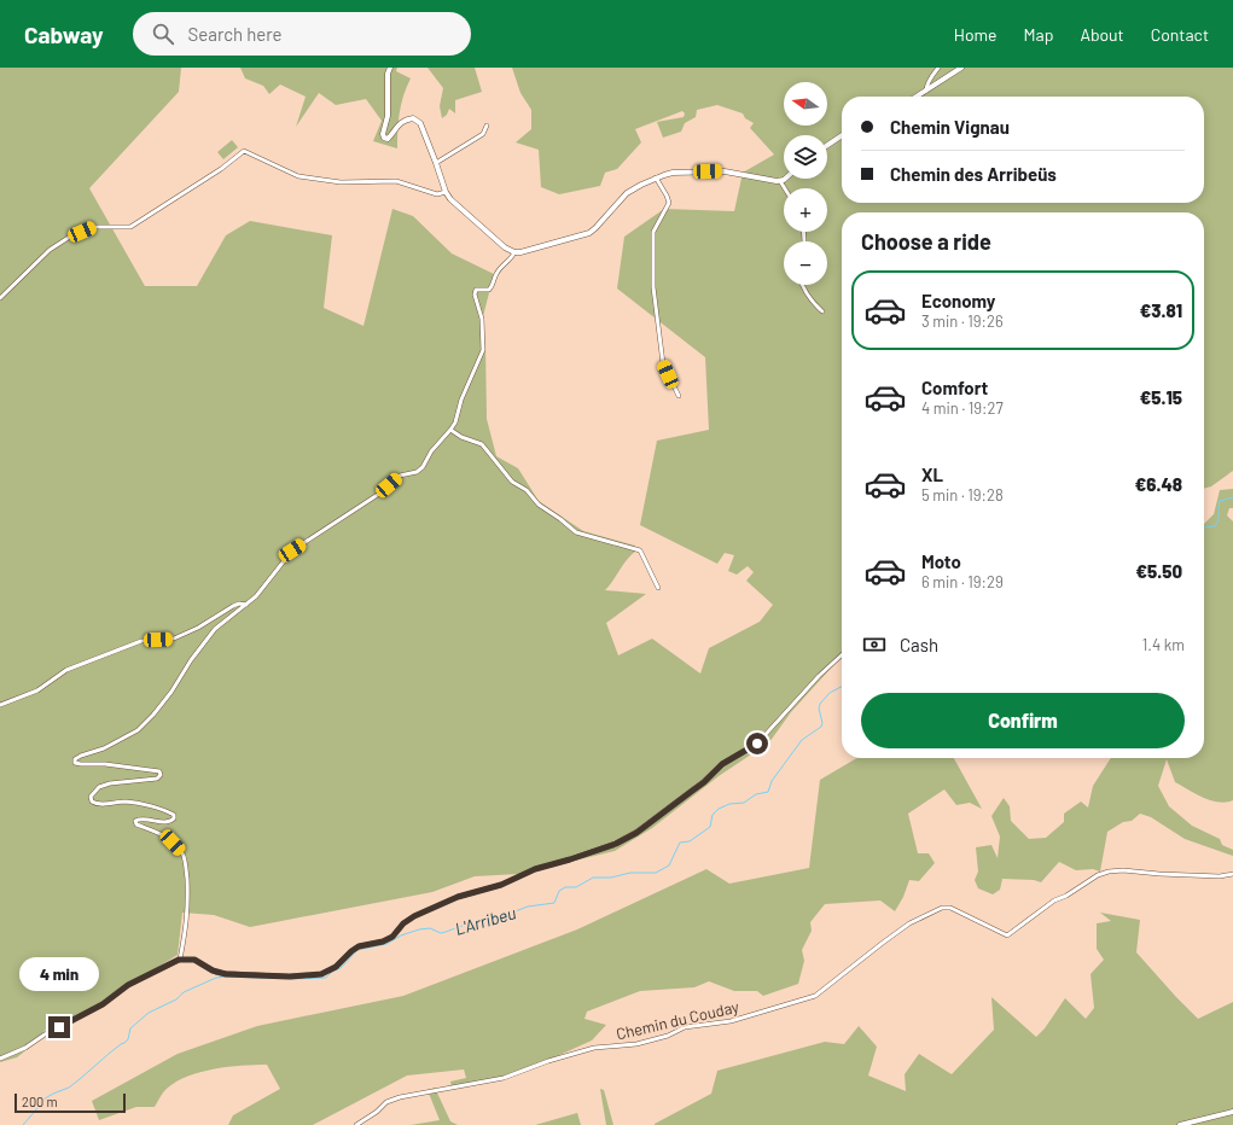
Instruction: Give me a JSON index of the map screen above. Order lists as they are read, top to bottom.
{
  "streets": {
    "street": ["Chemin du Couday"]
  },
  "water": ["L'Arribeu"],
  "scale_bar": "200 m",
  "north": "left",
  "page": {
    "header": "Cabway",
    "search": "Search here",
    "nav": [
      "Home",
      "Map",
      "About",
      "Contact"
    ],
    "map_buttons": ["+", "−"],
    "banner": ["Chemin Vignau", "Chemin des Arribeüs"],
    "heading": "Choose a ride",
    "list": [
      {
        "name": "Economy",
        "note": "3 min · 19:26",
        "value": "€3.81"
      },
      {
        "name": "Comfort",
        "note": "4 min · 19:27",
        "value": "€5.15"
      },
      {
        "name": "XL",
        "note": "5 min · 19:28",
        "value": "€6.48"
      },
      {
        "name": "Moto",
        "note": "6 min · 19:29",
        "value": "€5.50"
      }
    ],
    "pay": ["Cash", "1.4 km"],
    "buttons": "Confirm",
    "bubble": "4 min",
    "scale": "200 m"
  }
}
